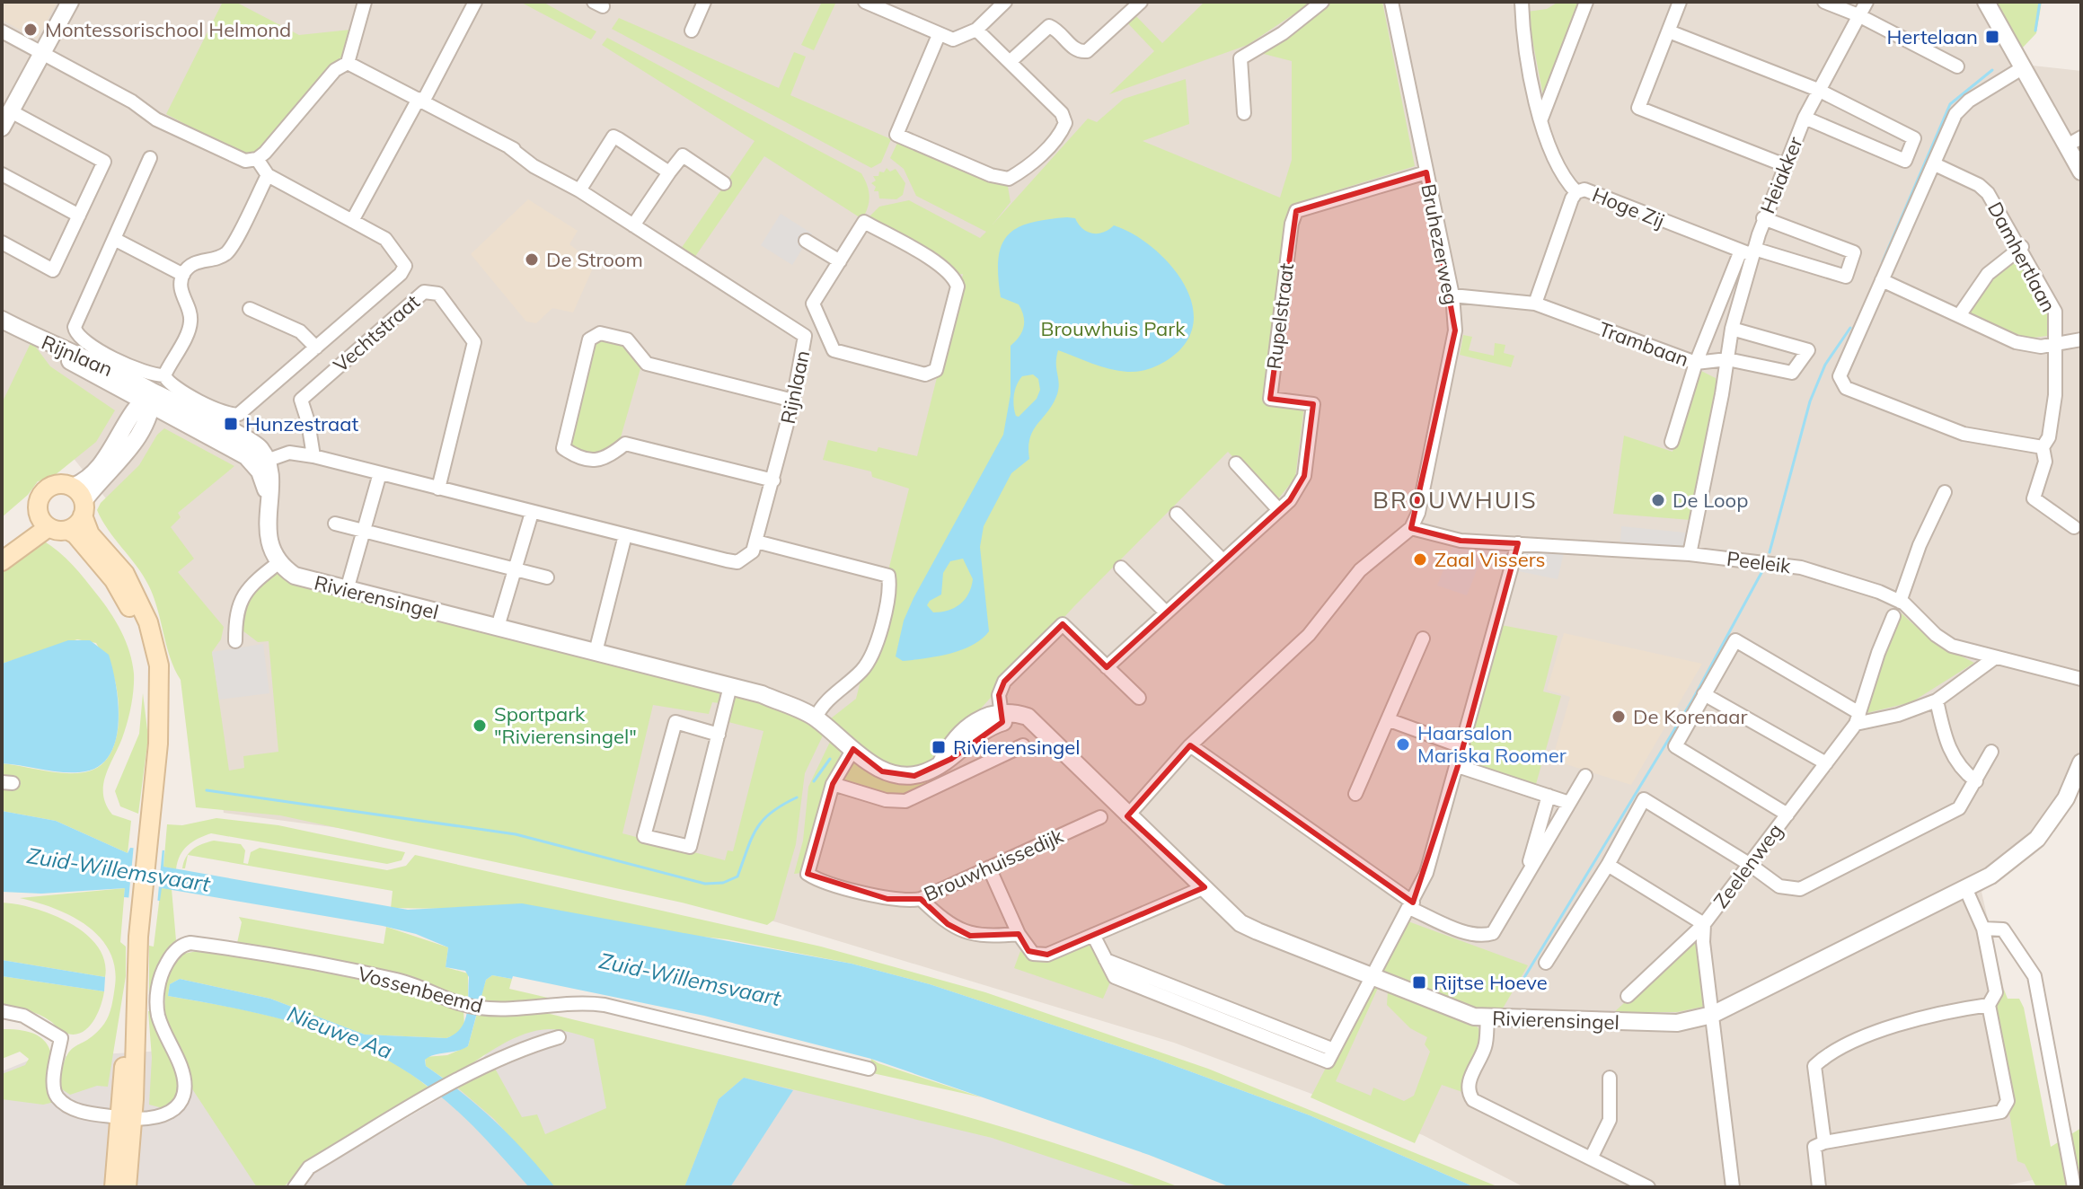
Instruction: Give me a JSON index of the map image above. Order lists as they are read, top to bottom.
{
  "streets": {
    "street": [
      "Heiakker",
      "Hoge Zij",
      "Bruhezerweg",
      "Damhertlaan",
      "Rupelstraat",
      "Vechtstraat",
      "Trambaan",
      "Rijnlaan",
      "Peeleik",
      "Rivierensingel",
      "Brouwhuissedijk",
      "Zeelenweg",
      "Vossenbeemd"
    ]
  },
  "crossings": [
    ["Heiakker", "Hoge Zij"],
    ["Heiakker", "Trambaan"],
    ["Hoge Zij", "Trambaan"],
    ["Bruhezerweg", "Rupelstraat"],
    ["Bruhezerweg", "Trambaan"],
    ["Bruhezerweg", "Peeleik"],
    ["Rivierensingel", "Brouwhuissedijk"]
  ],
  "districts": ["BROUWHUIS"],
  "water": ["Zuid-Willemsvaart", "Nieuwe Aa"],
  "parks": ["Brouwhuis Park"],
  "places": {
    "other": [
      "Montessorischool Helmond",
      "De Stroom",
      "De Loop",
      "Zaal Vissers",
      "De Korenaar",
      "Sportpark \"Rivierensingel\"",
      "Haarsalon Mariska Roomer"
    ],
    "transit": [
      "Hertelaan",
      "Hunzestraat",
      "Rivierensingel",
      "Rijtse Hoeve"
    ]
  }
}
